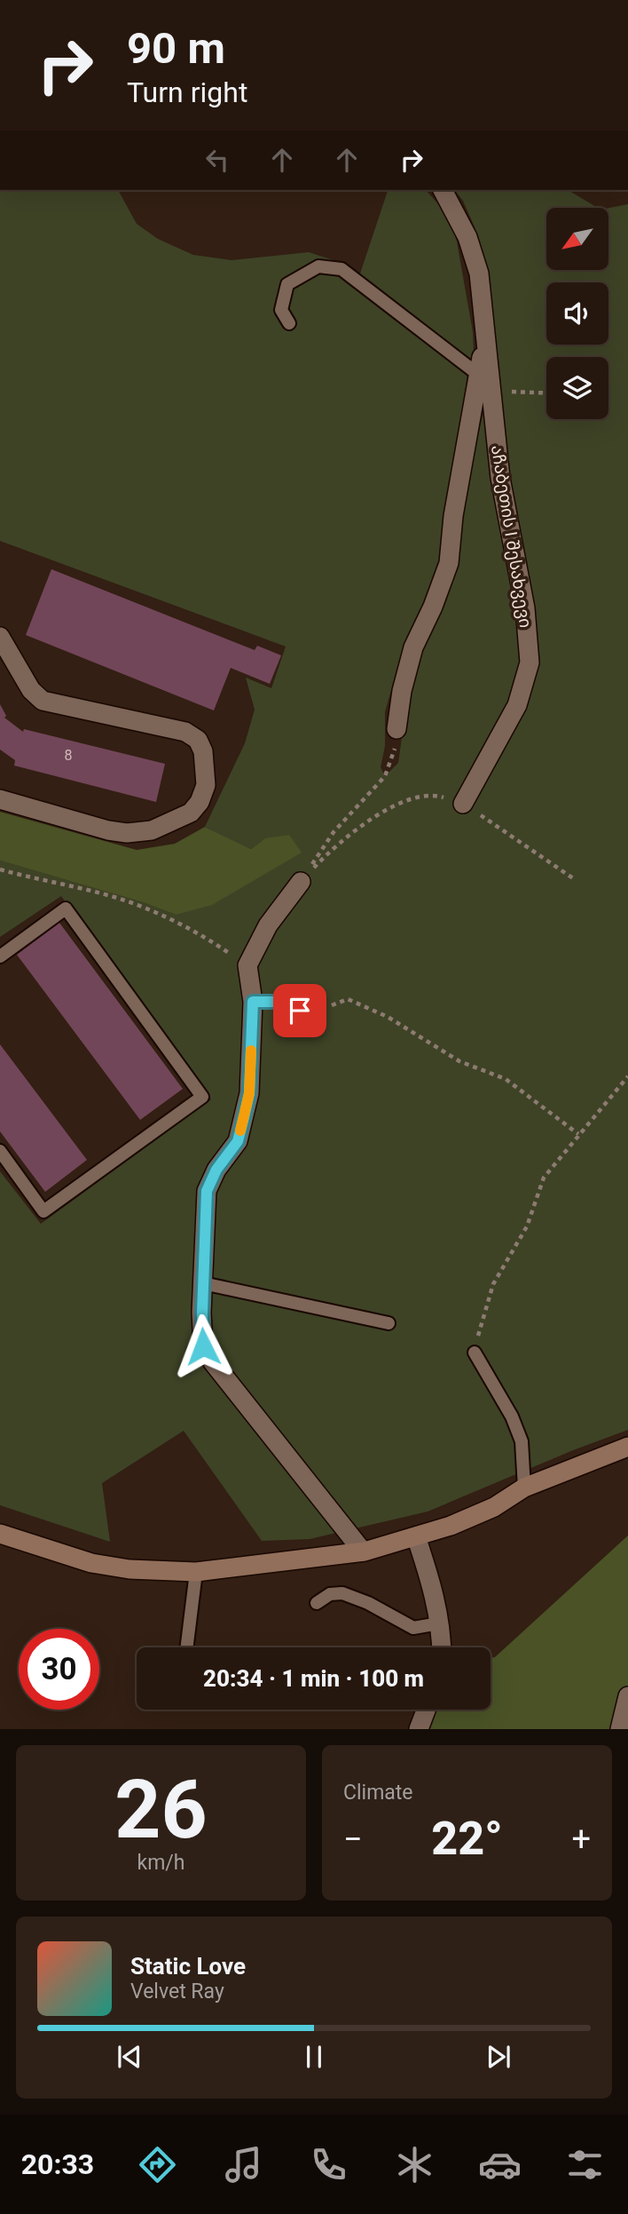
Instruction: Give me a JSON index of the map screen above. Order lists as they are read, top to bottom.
{
  "streets": {
    "street": ["აჩაბეთის I შესახვევი"]
  },
  "house_numbers": ["8"],
  "north": "bottom left",
  "page": {
    "turn": ["90 m", "Turn right"],
    "limit": "30",
    "trip": "20:34 · 1 min · 100 m",
    "tile": [
      ["26", "km/h"],
      "Climate"
    ],
    "heat": ["−", "22°", "+"],
    "song": ["Static Love", "Velvet Ray"],
    "tabs": "20:33"
  }
}
